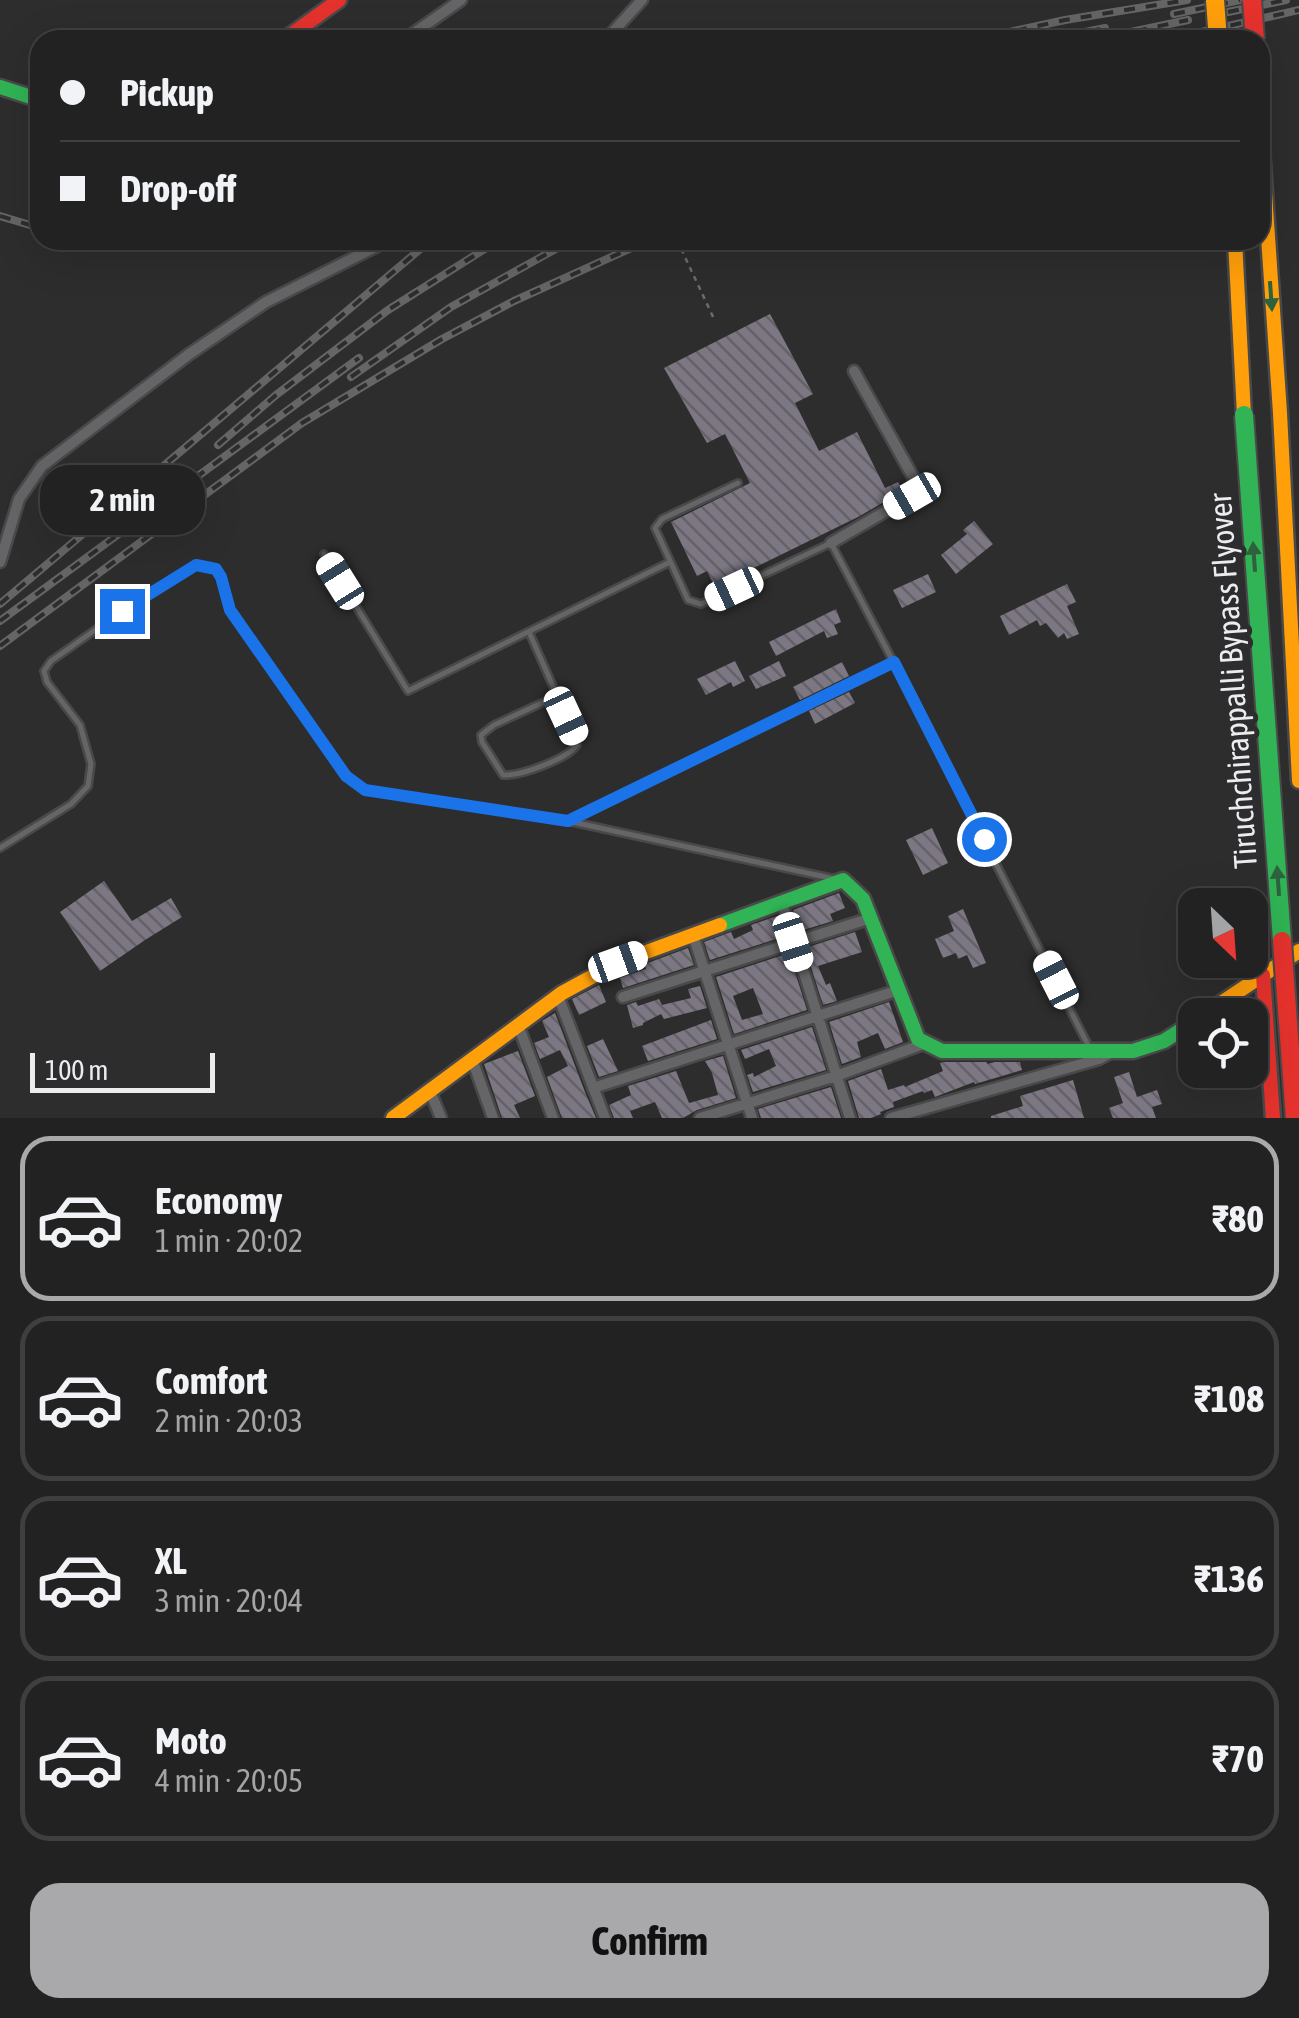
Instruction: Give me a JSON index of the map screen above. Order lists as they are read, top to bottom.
{
  "streets": {
    "main road": ["Tiruchchirappalli Bypass Flyover"]
  },
  "scale_bar": "100 m",
  "north": "bottom right",
  "page": {
    "banner": ["Pickup", "Drop-off"],
    "bubble": "2 min",
    "scale": "100 m",
    "list": [
      {
        "name": "Economy",
        "note": "1 min · 20:02",
        "value": "₹80"
      },
      {
        "name": "Comfort",
        "note": "2 min · 20:03",
        "value": "₹108"
      },
      {
        "name": "XL",
        "note": "3 min · 20:04",
        "value": "₹136"
      },
      {
        "name": "Moto",
        "note": "4 min · 20:05",
        "value": "₹70"
      }
    ],
    "buttons": "Confirm"
  }
}
